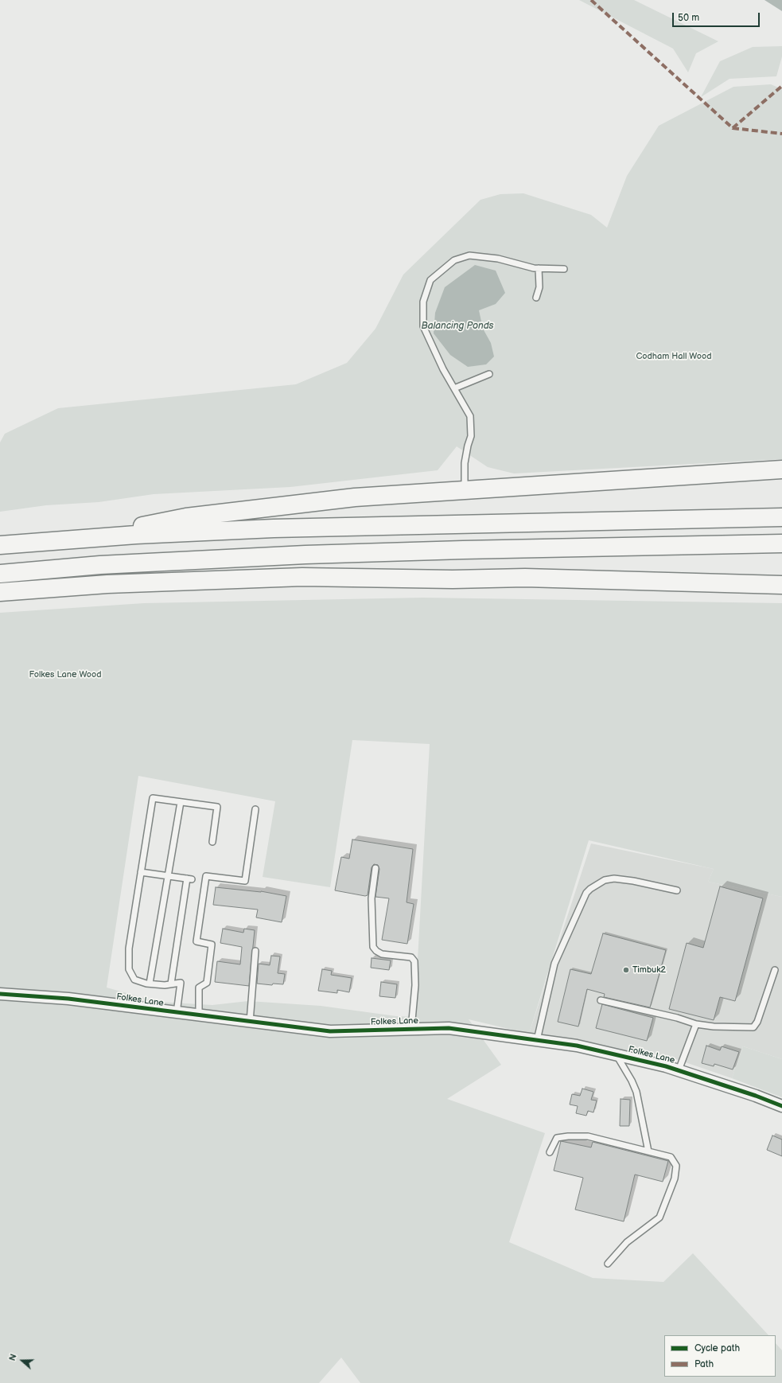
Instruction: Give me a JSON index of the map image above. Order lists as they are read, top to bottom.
{
  "streets": {
    "street": ["Folkes Lane"]
  },
  "water": ["Balancing Ponds"],
  "parks": ["Codham Hall Wood", "Folkes Lane Wood"],
  "places": ["Timbuk2"],
  "legend": ["Cycle path", "Path"],
  "scale_bar": "50 m",
  "north": "left"
}
